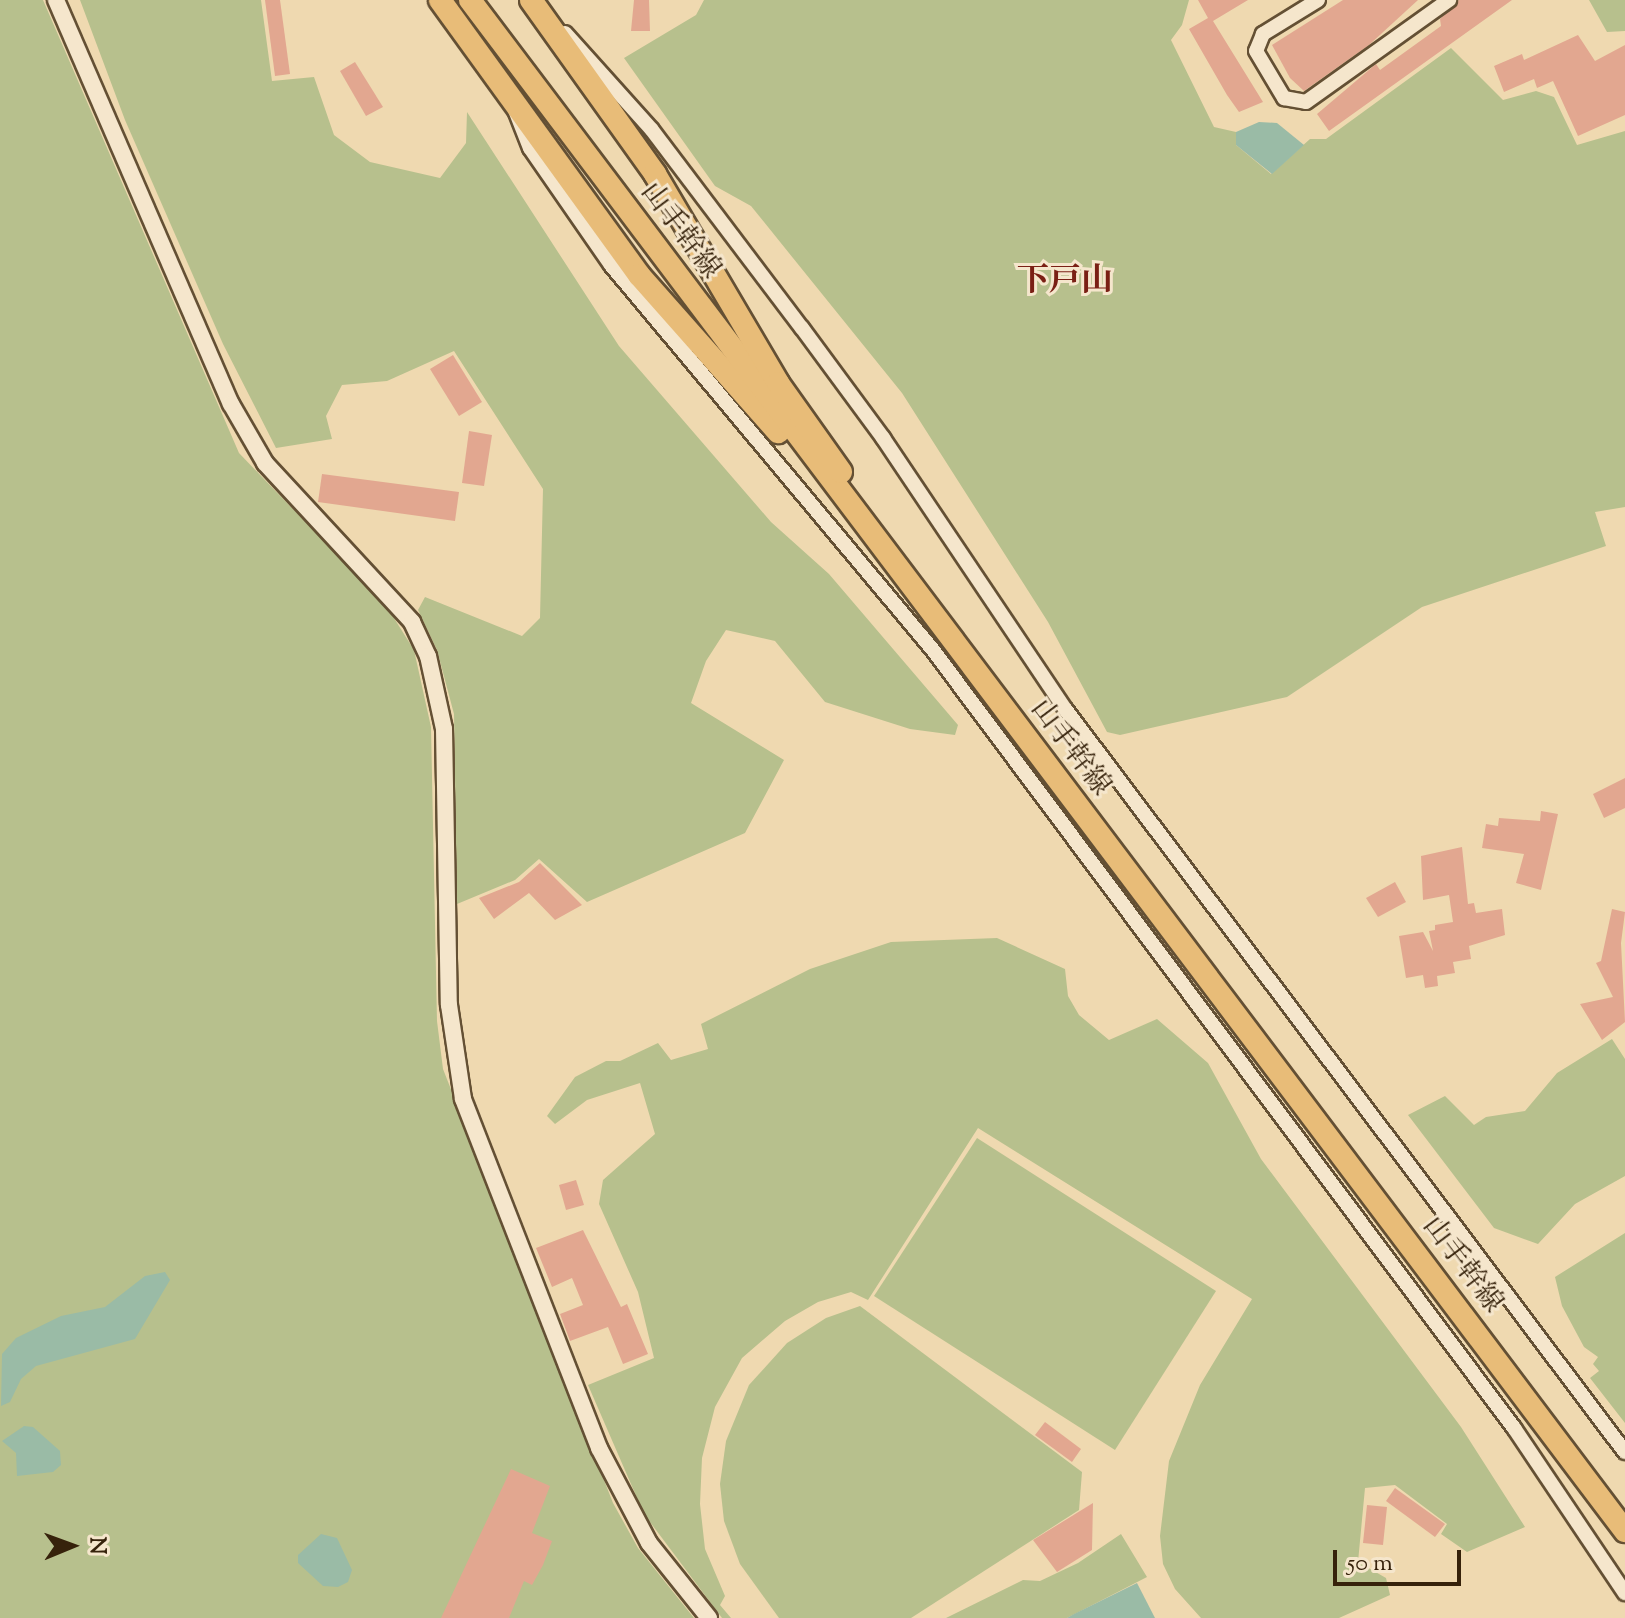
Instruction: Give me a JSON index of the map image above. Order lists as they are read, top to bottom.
{
  "streets": {
    "main road": ["山手幹線"]
  },
  "districts": ["下戸山"],
  "scale_bar": "50 m",
  "north": "right"
}
